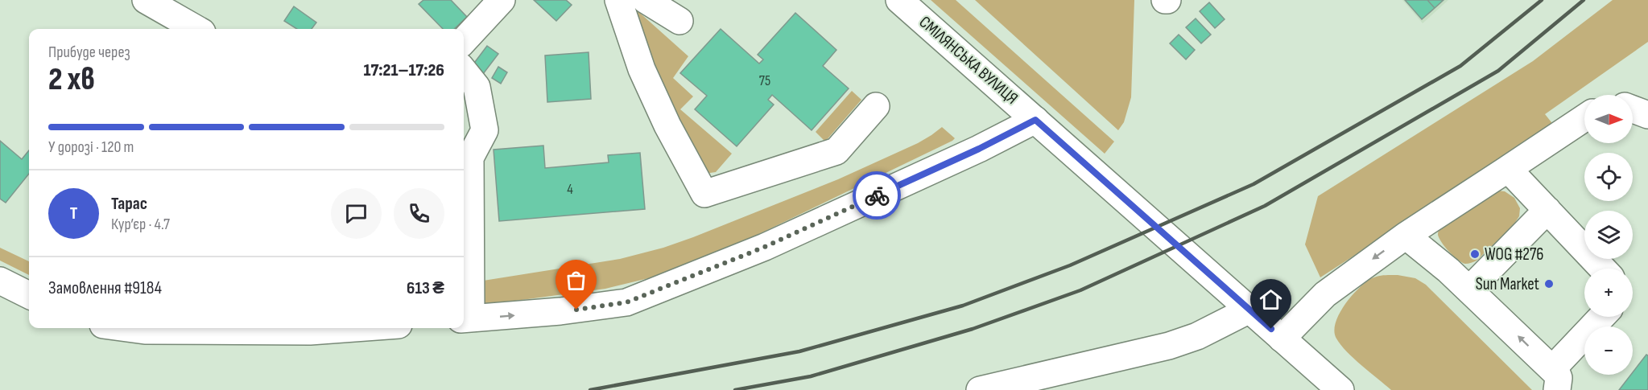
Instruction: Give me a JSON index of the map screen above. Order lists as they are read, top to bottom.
{
  "streets": {
    "street": ["СМІЛЯНСЬКА ВУЛИЦЯ"]
  },
  "places": ["WOG #276", "Sun Market"],
  "house_numbers": ["75", "4"],
  "north": "right",
  "page": {
    "heading": ["2 хв", "Прибуде через", "17:21–17:26"],
    "panel": [
      "Тарас",
      "Кур’єр · 4.7",
      "Замовлення #9184",
      "613 ₴"
    ],
    "map_buttons": ["+", "−"],
    "bar": "У дорозі · 120 m",
    "round": "Т"
  }
}
